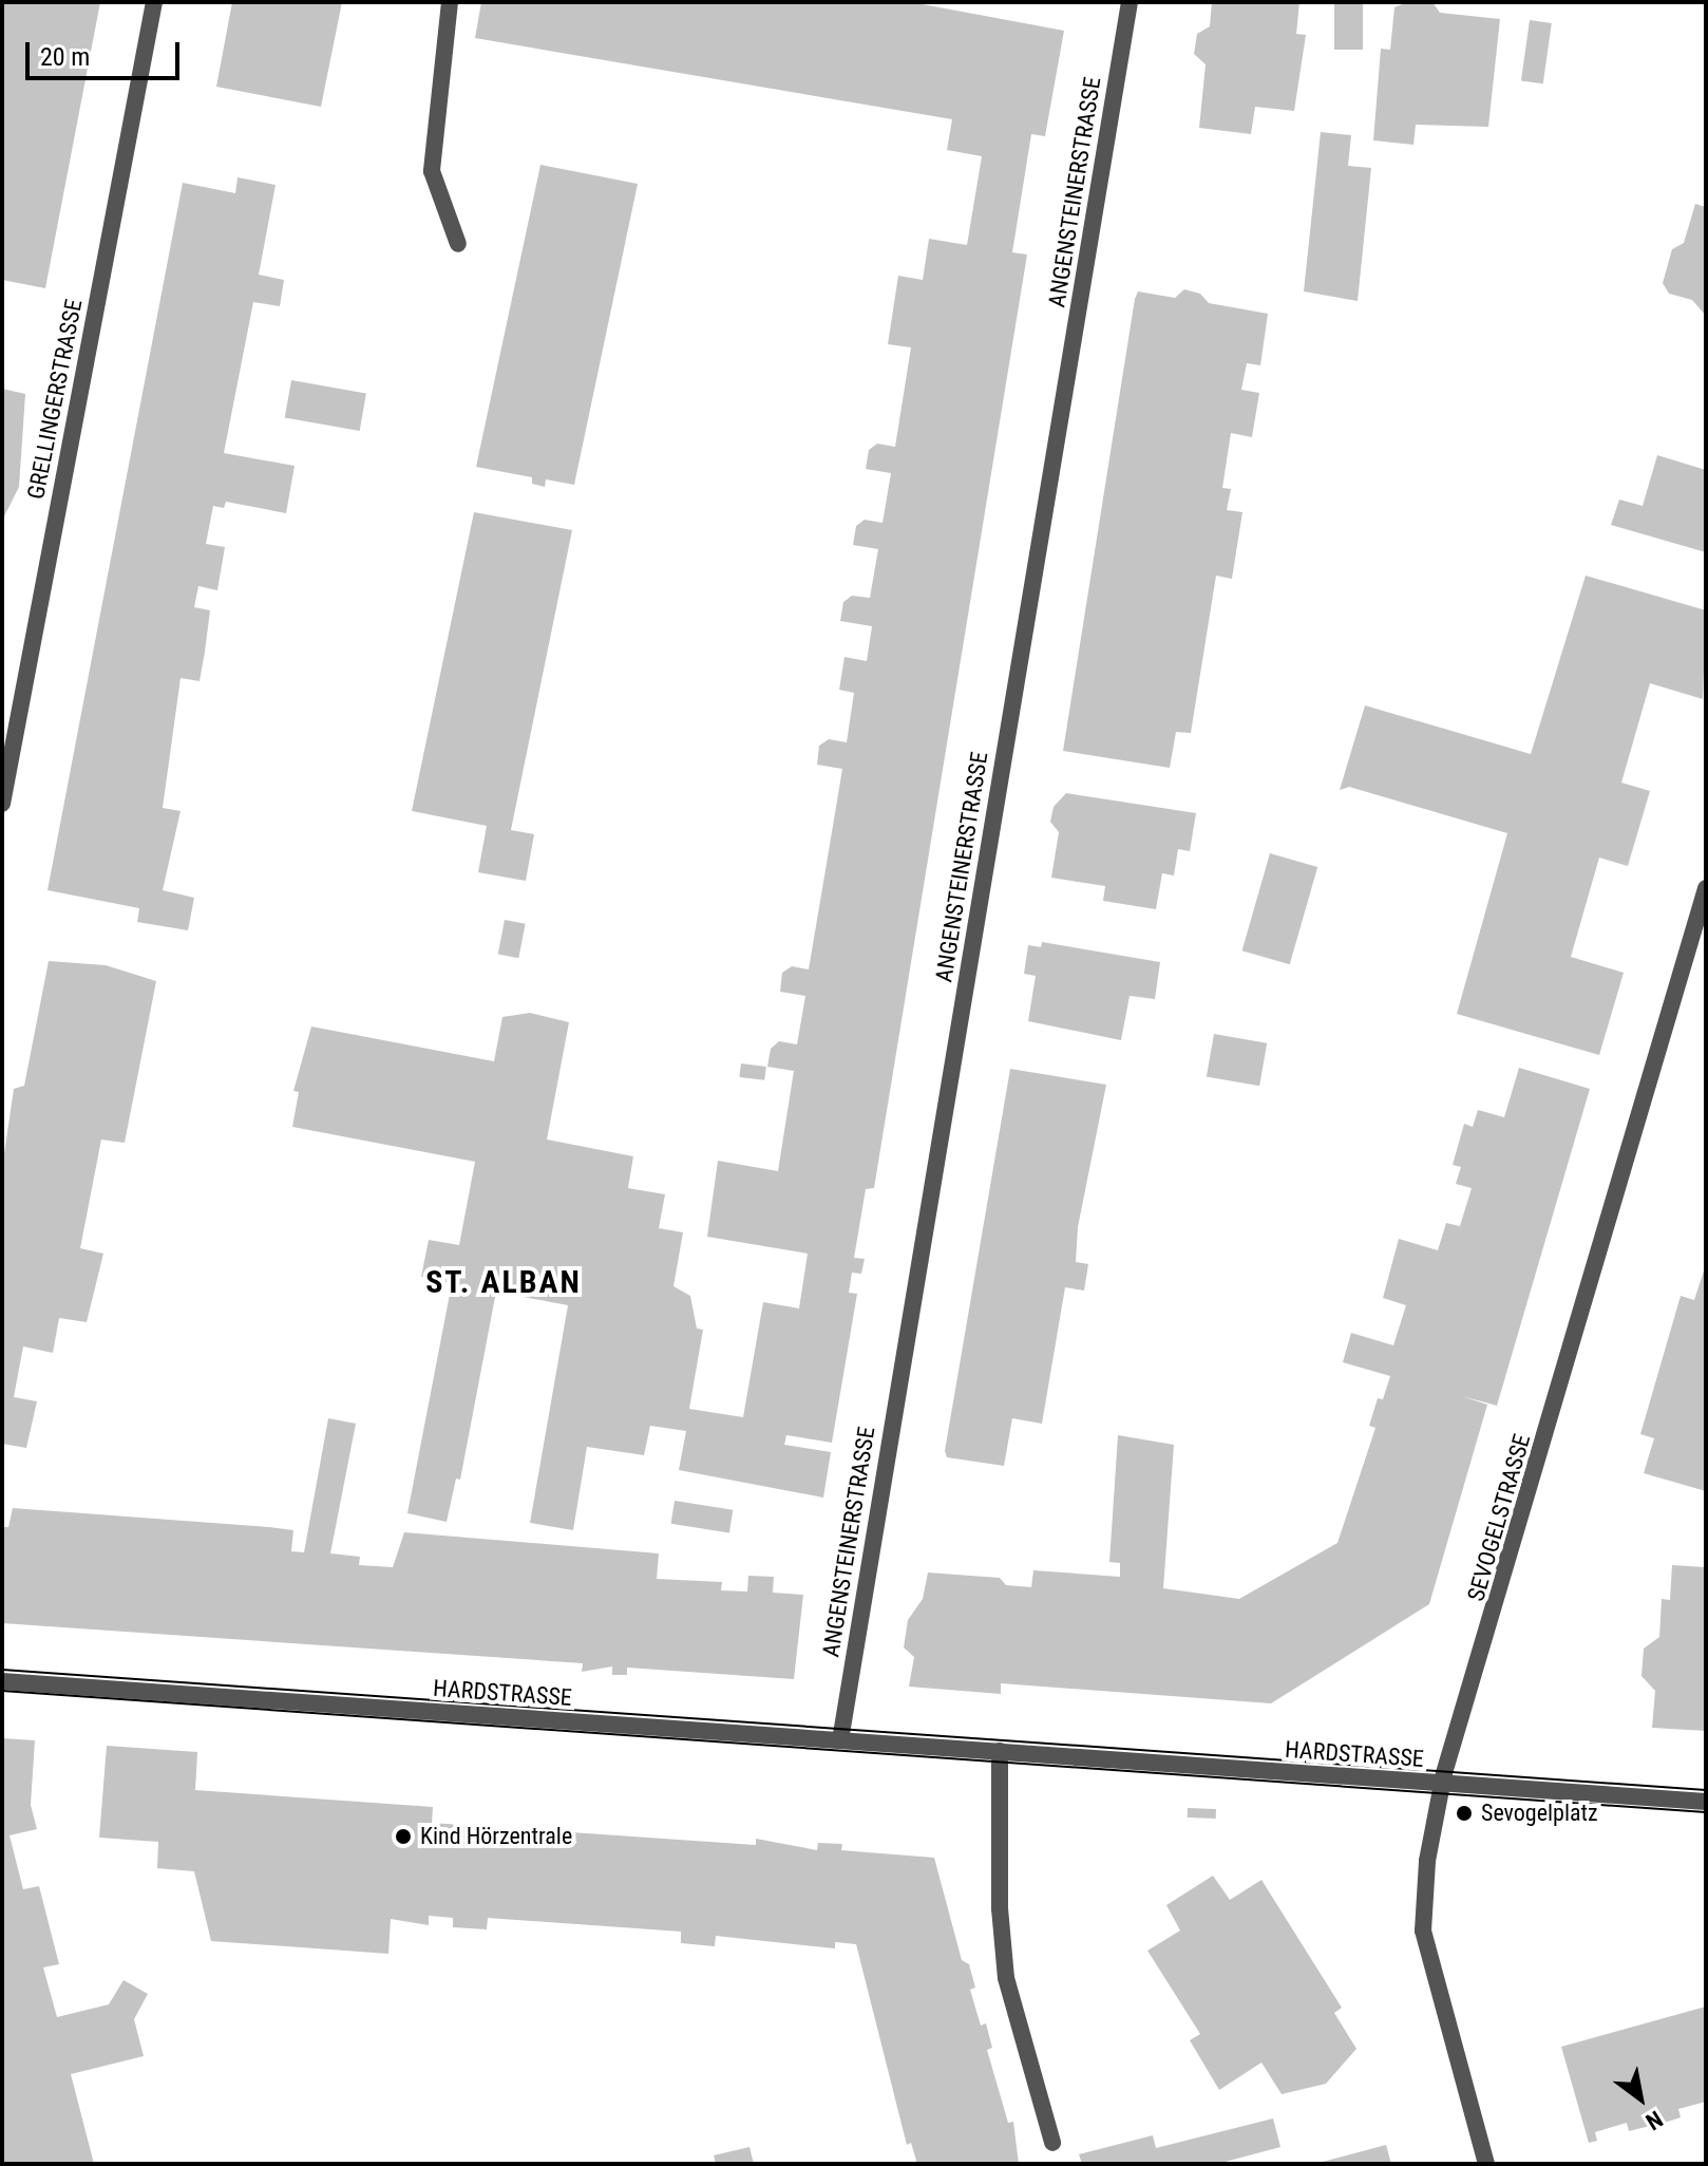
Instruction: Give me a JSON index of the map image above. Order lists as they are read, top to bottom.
{
  "streets": {
    "street": [
      "ANGENSTEINERSTRASSE",
      "GRELLINGERSTRASSE",
      "SEVOGELSTRASSE",
      "HARDSTRASSE"
    ]
  },
  "crossings": [
    ["ANGENSTEINERSTRASSE", "HARDSTRASSE"],
    ["SEVOGELSTRASSE", "HARDSTRASSE"]
  ],
  "districts": ["ST. ALBAN"],
  "places": ["Sevogelplatz", "Kind Hörzentrale"],
  "scale_bar": "20 m",
  "north": "bottom right"
}
